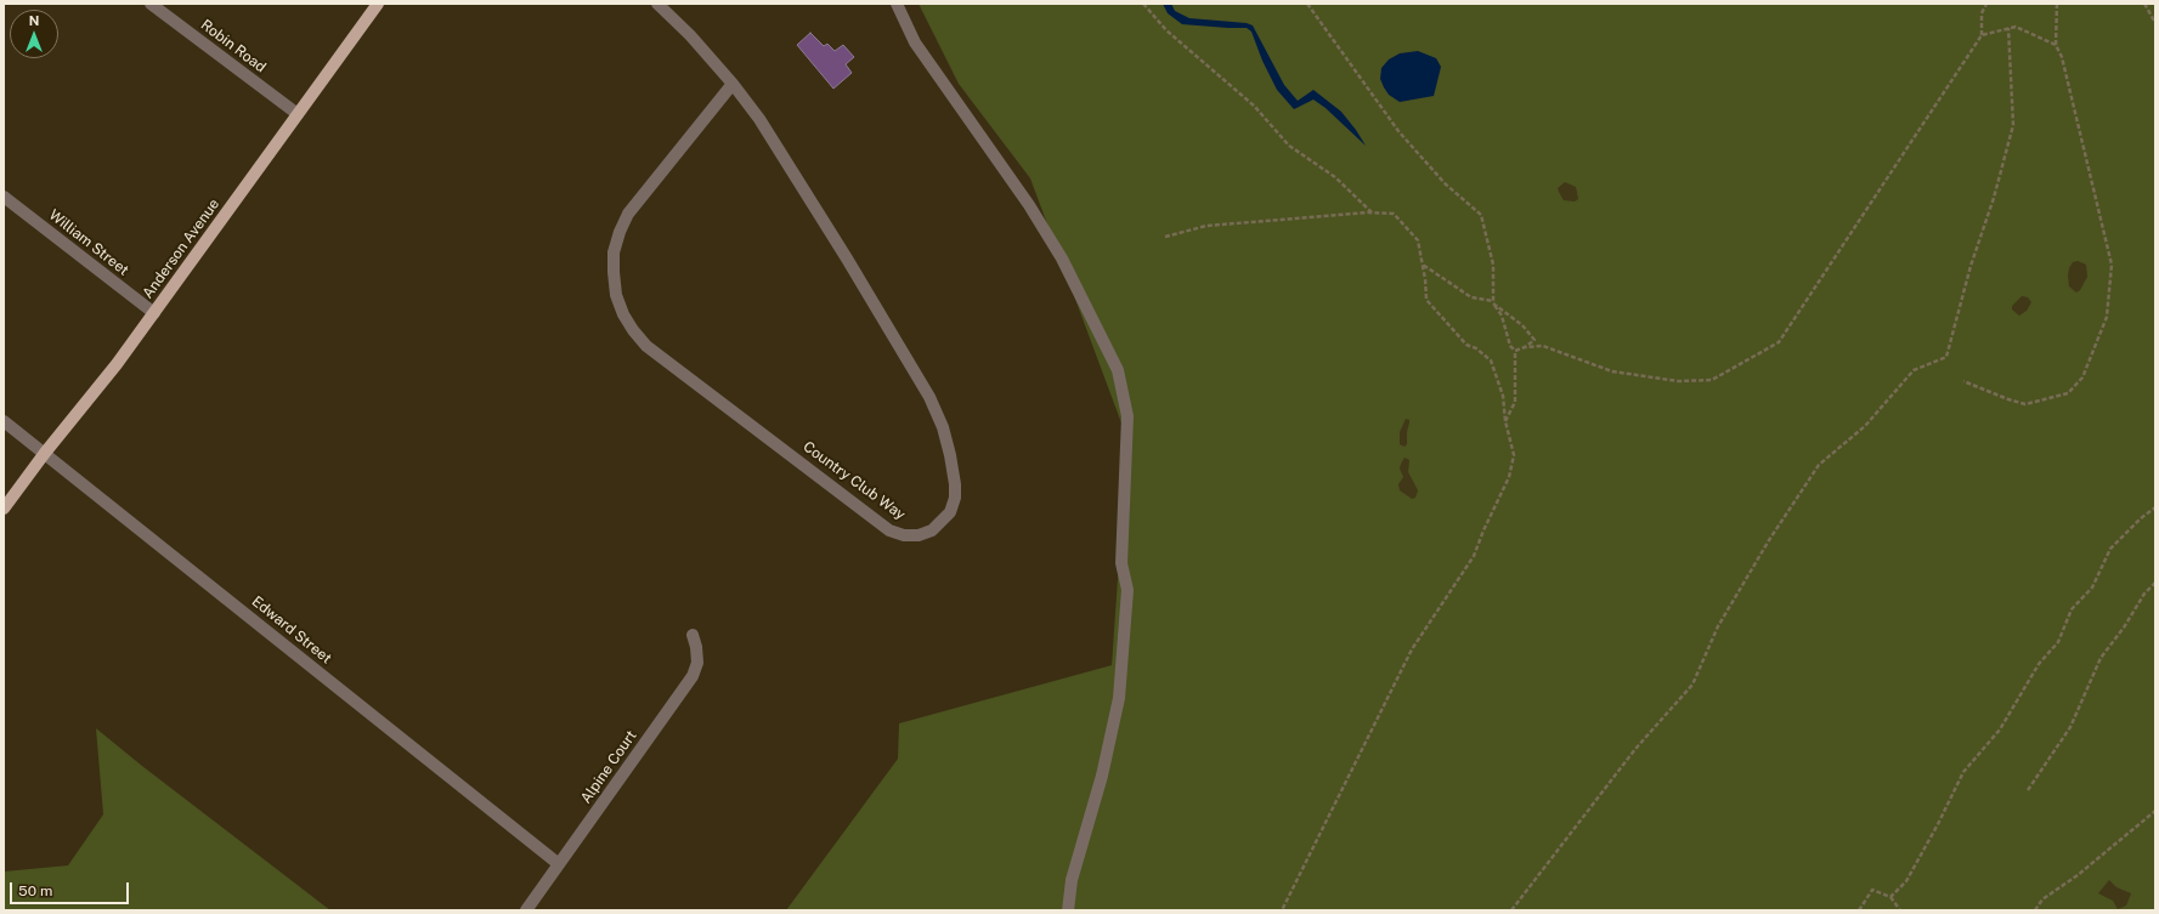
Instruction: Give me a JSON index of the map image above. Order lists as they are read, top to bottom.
{
  "streets": {
    "main road": ["Anderson Avenue"],
    "street": [
      "Robin Road",
      "William Street",
      "Country Club Way",
      "Edward Street",
      "Alpine Court"
    ]
  },
  "crossings": [
    ["Robin Road", "Anderson Avenue"],
    ["William Street", "Anderson Avenue"],
    ["Anderson Avenue", "Edward Street"],
    ["Edward Street", "Alpine Court"]
  ],
  "scale_bar": "50 m",
  "north": "top"
}
